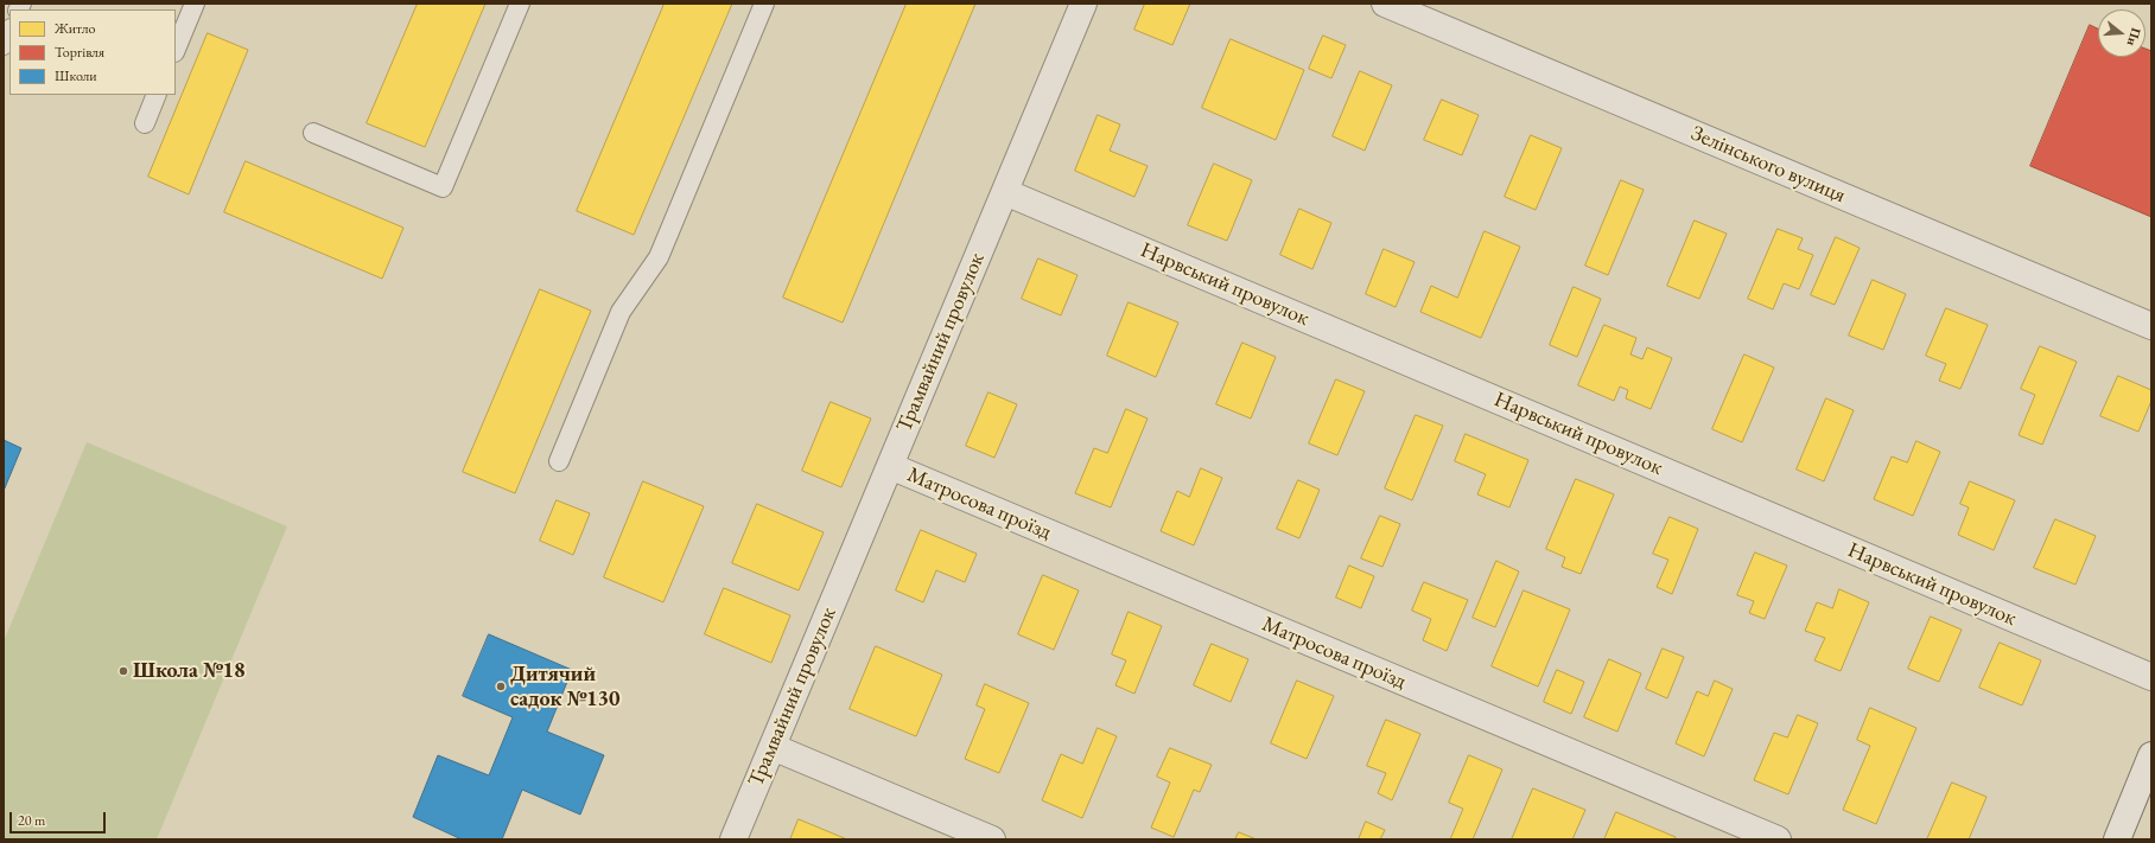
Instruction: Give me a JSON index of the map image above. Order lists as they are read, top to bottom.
{
  "streets": {
    "street": [
      "Зелінського вулиця",
      "Нарвський провулок",
      "Трамвайний провулок",
      "Матросова проїзд"
    ]
  },
  "crossings": [
    ["Нарвський провулок", "Трамвайний провулок"],
    ["Трамвайний провулок", "Матросова проїзд"]
  ],
  "places": ["Школа №18", "Дитячий садок №130"],
  "legend": ["Житло", "Торгівля", "Школи"],
  "scale_bar": "20 m",
  "north": "right"
}
